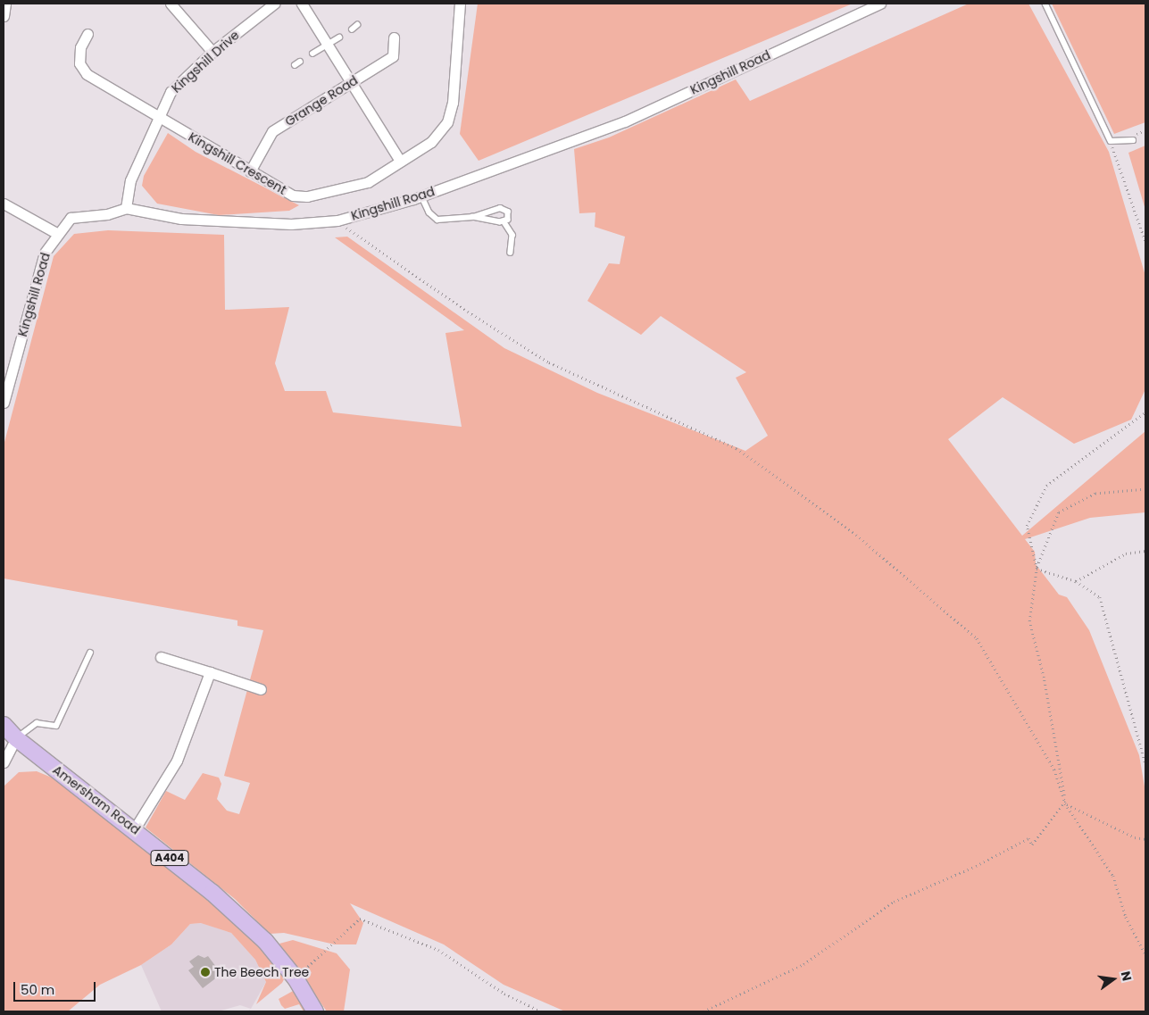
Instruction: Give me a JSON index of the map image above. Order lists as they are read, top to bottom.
{
  "streets": {
    "main road": ["Amersham Road", "A404"],
    "street": [
      "Kingshill Drive",
      "Kingshill Road",
      "Grange Road",
      "Kingshill Crescent"
    ]
  },
  "crossings": [
    ["Kingshill Drive", "Kingshill Road"],
    ["Kingshill Drive", "Kingshill Crescent"],
    ["Grange Road", "Kingshill Crescent"]
  ],
  "places": ["The Beech Tree"],
  "scale_bar": "50 m",
  "north": "right"
}
